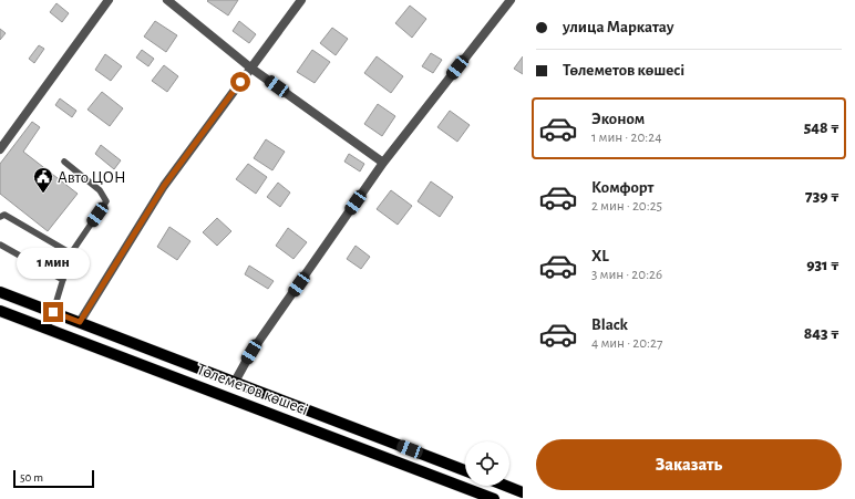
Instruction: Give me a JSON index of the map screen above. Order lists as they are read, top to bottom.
{
  "streets": {
    "main road": ["Төлеметов көшесі"]
  },
  "places": {
    "public building": ["Авто ЦОН"]
  },
  "scale_bar": "50 m",
  "page": {
    "banner": ["улица Маркатау", "Төлеметов көшесі"],
    "list": [
      {
        "name": "Эконом",
        "note": "1 мин · 20:24",
        "value": "548 ₸"
      },
      {
        "name": "Комфорт",
        "note": "2 мин · 20:25",
        "value": "739 ₸"
      },
      {
        "name": "XL",
        "note": "3 мин · 20:26",
        "value": "931 ₸"
      },
      {
        "name": "Black",
        "note": "4 мин · 20:27",
        "value": "843 ₸"
      }
    ],
    "bubble": "1 мин",
    "buttons": "Заказать",
    "scale": "50 m"
  }
}
